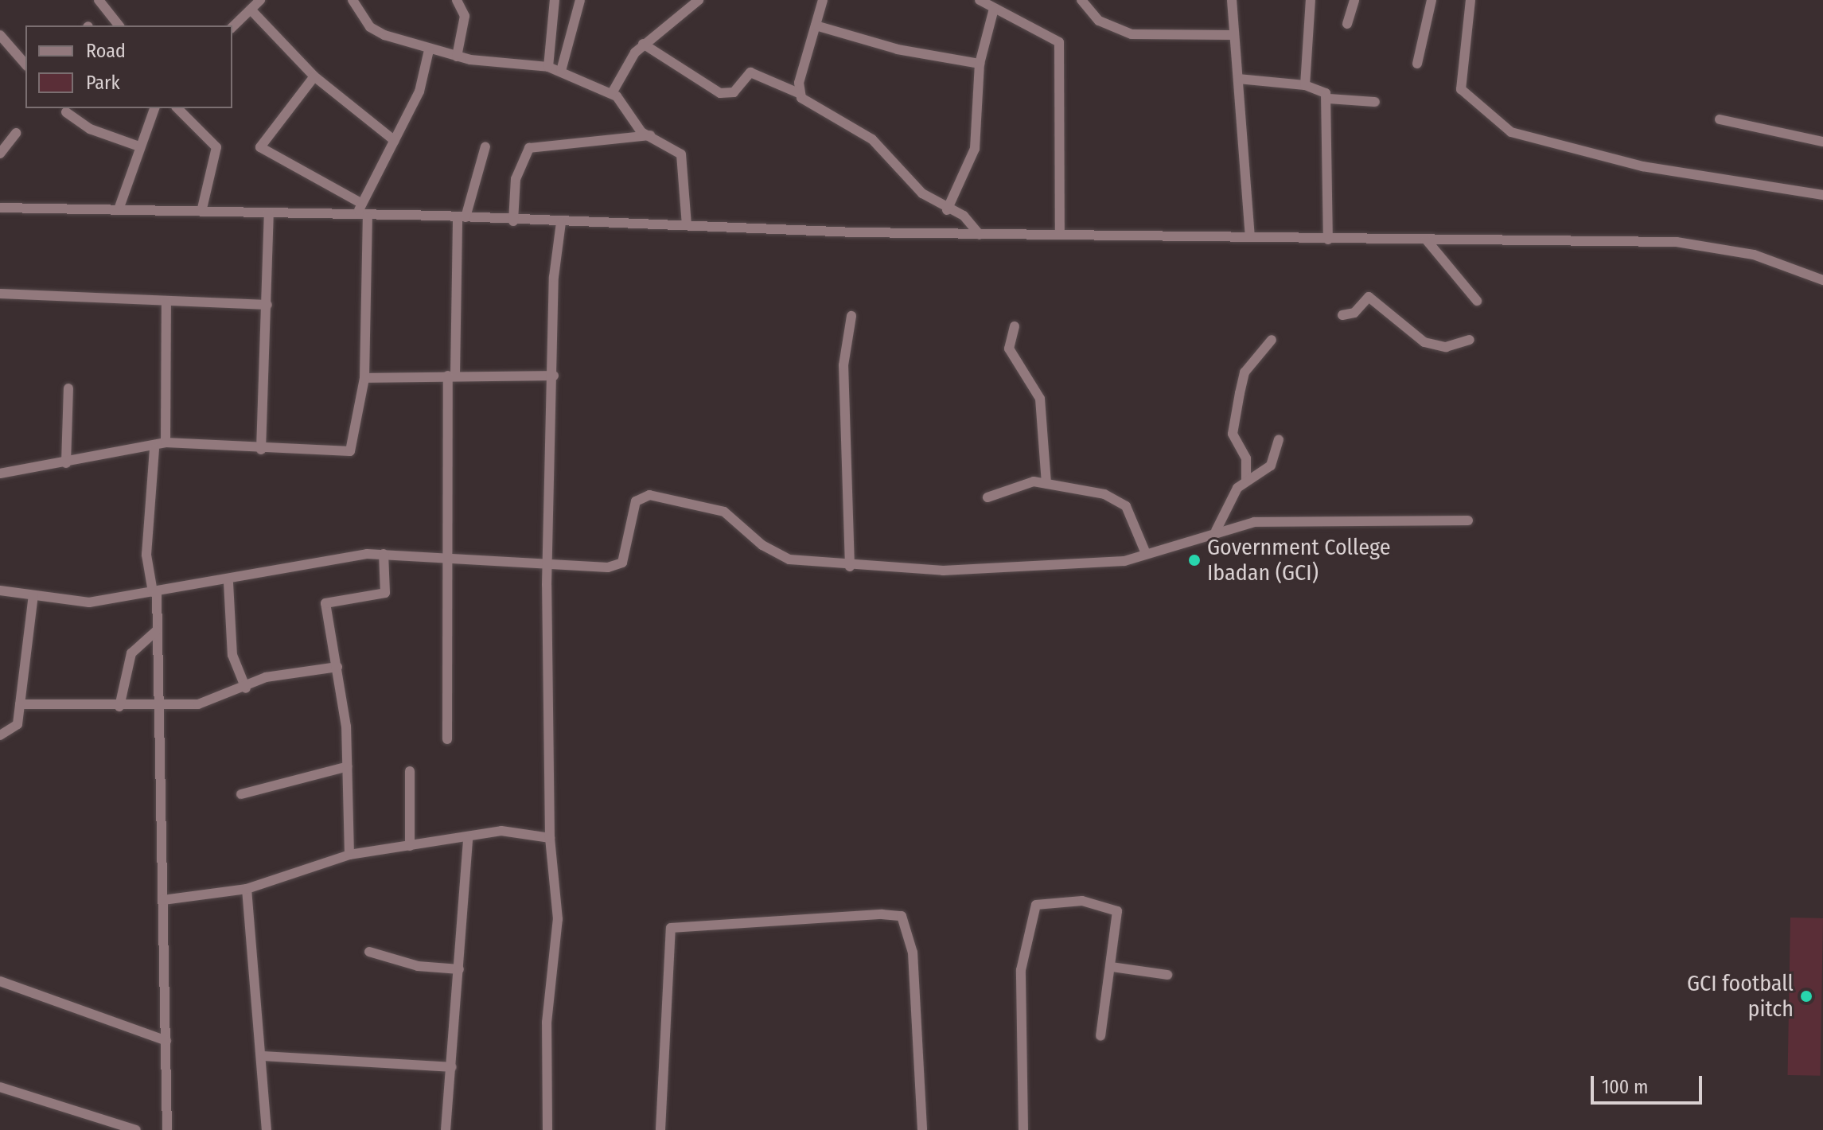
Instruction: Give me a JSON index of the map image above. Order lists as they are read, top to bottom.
{
  "places": ["Government College Ibadan (GCI)", "GCI football pitch"],
  "legend": ["Road", "Park"],
  "scale_bar": "100 m"
}
